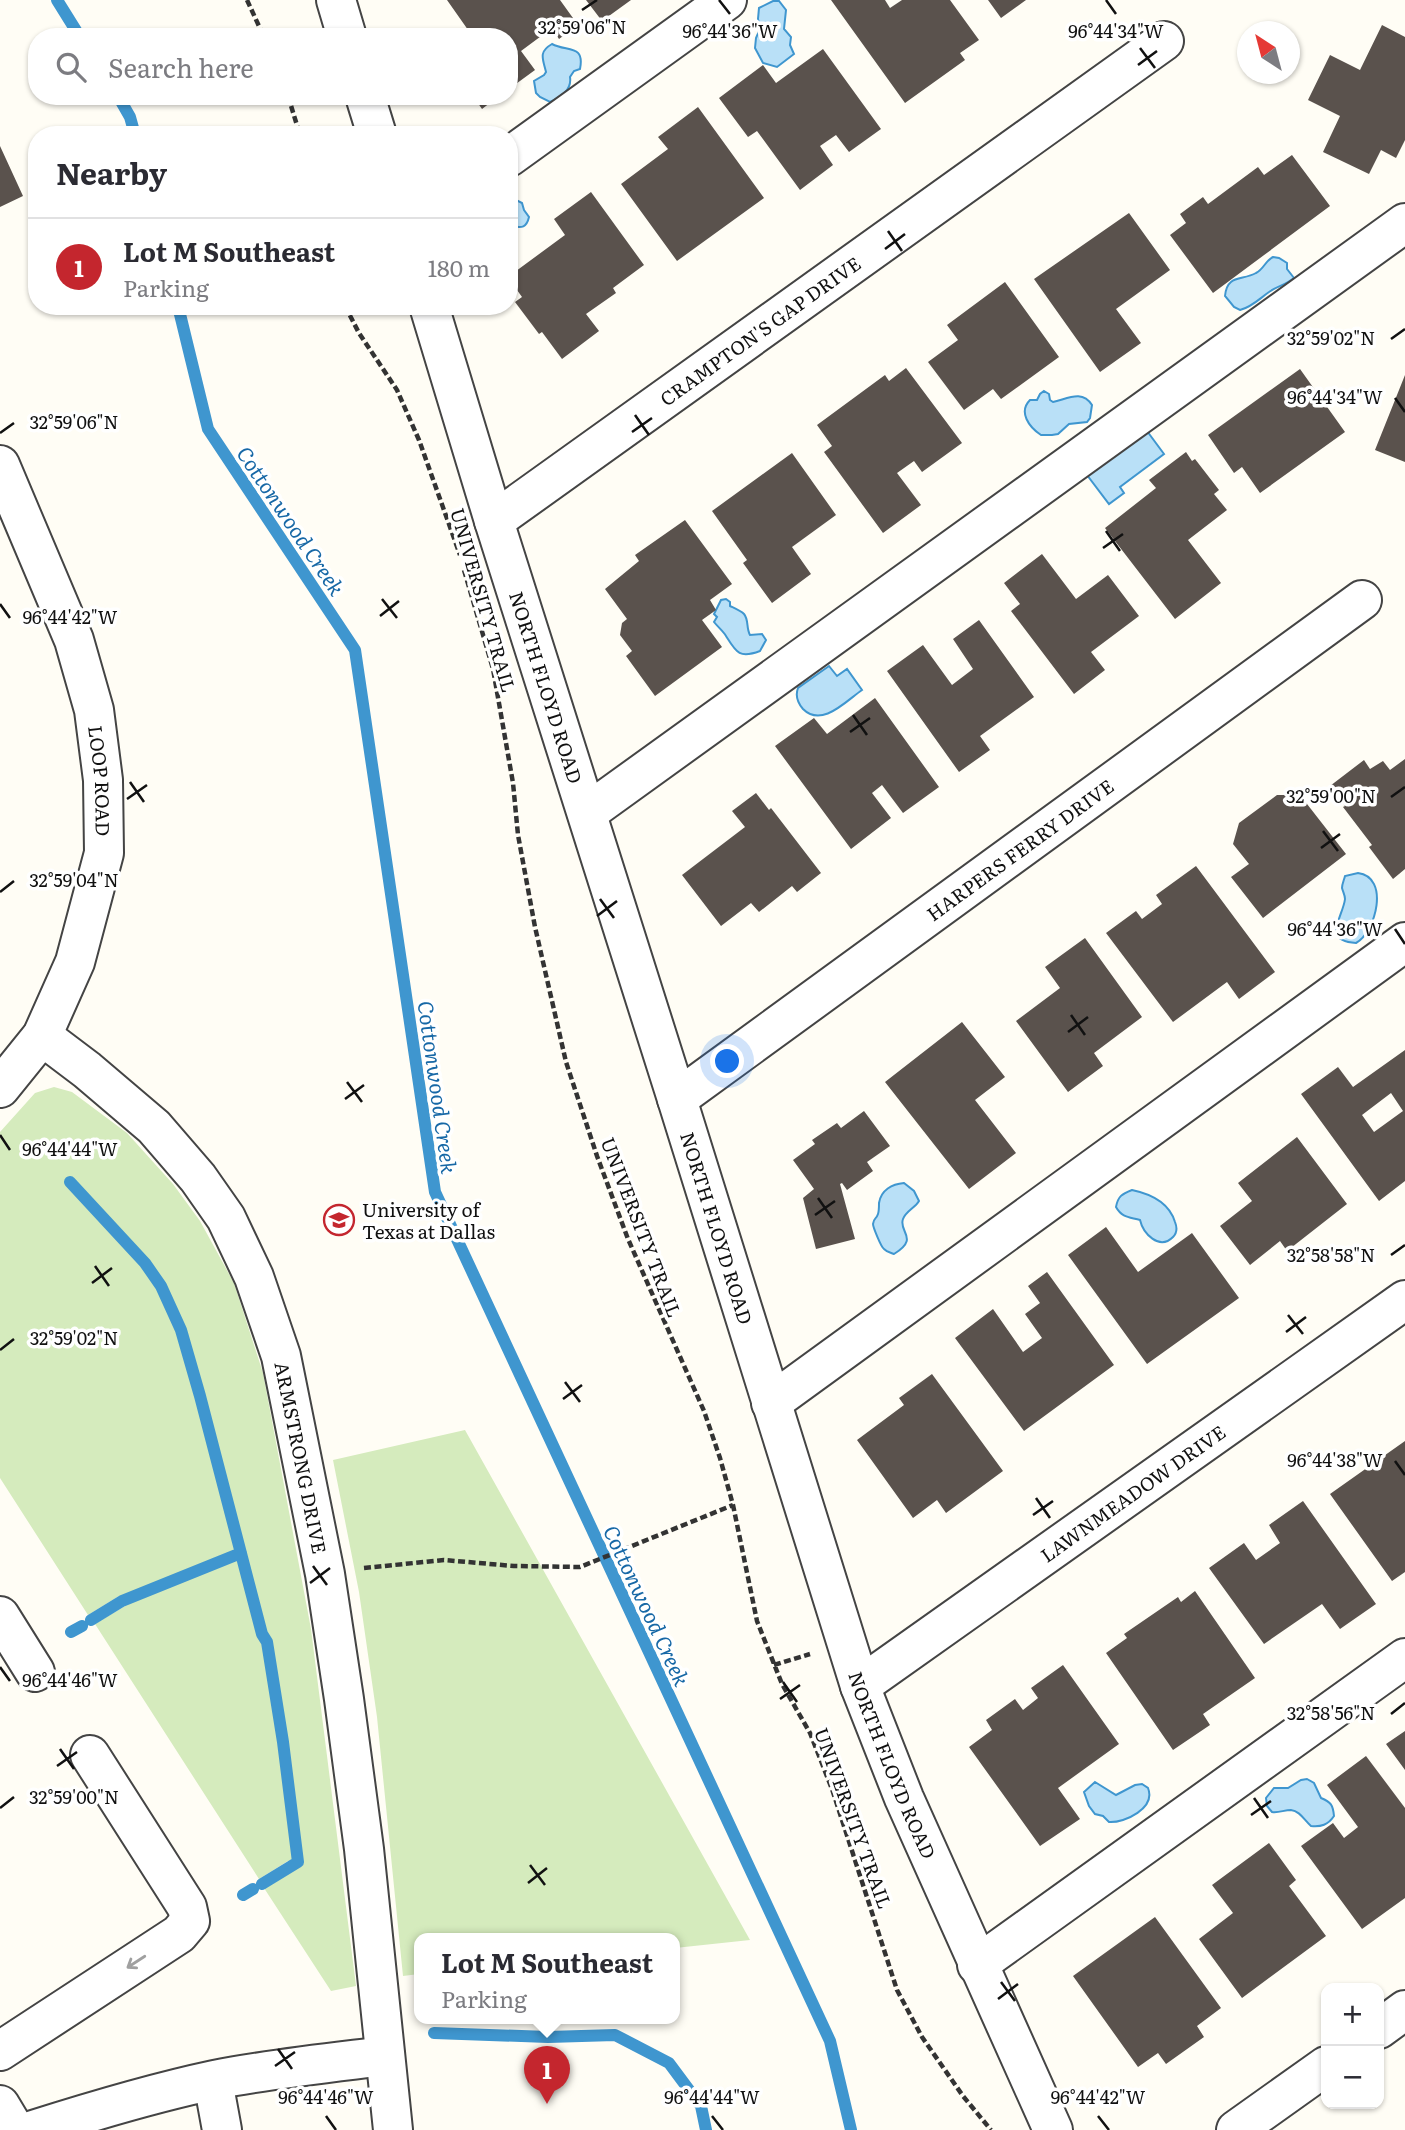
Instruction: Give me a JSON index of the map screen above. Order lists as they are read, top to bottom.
{
  "streets": {
    "street": [
      "CRAMPTON'S GAP DRIVE",
      "NORTH FLOYD ROAD",
      "LOOP ROAD",
      "HARPERS FERRY DRIVE",
      "ARMSTRONG DRIVE",
      "LAWNMEADOW DRIVE"
    ],
    "path": ["UNIVERSITY TRAIL"]
  },
  "crossings": [
    ["CRAMPTON'S GAP DRIVE", "NORTH FLOYD ROAD"],
    ["NORTH FLOYD ROAD", "HARPERS FERRY DRIVE"],
    ["NORTH FLOYD ROAD", "LAWNMEADOW DRIVE"],
    ["LOOP ROAD", "ARMSTRONG DRIVE"]
  ],
  "water": ["Cottonwood Creek"],
  "places": {
    "school or university": ["University of Texas at Dallas"]
  },
  "north": "top left",
  "page": {
    "search": "Search here",
    "heading": "Nearby",
    "list": [
      {
        "mark": "1",
        "name": "Lot M Southeast",
        "note": "Parking",
        "value": "180 m"
      }
    ],
    "popup": ["Lot M Southeast", "Parking"],
    "map_buttons": ["+", "−"],
    "pins": "1"
  },
  "coordinates": [
    "32°59'06\"N",
    "96°44'36\"W",
    "96°44'34\"W",
    "32°59'02\"N",
    "96°44'42\"W",
    "32°59'00\"N",
    "32°59'04\"N",
    "96°44'44\"W",
    "32°58'58\"N",
    "96°44'38\"W",
    "96°44'46\"W",
    "32°58'56\"N"
  ]
}
